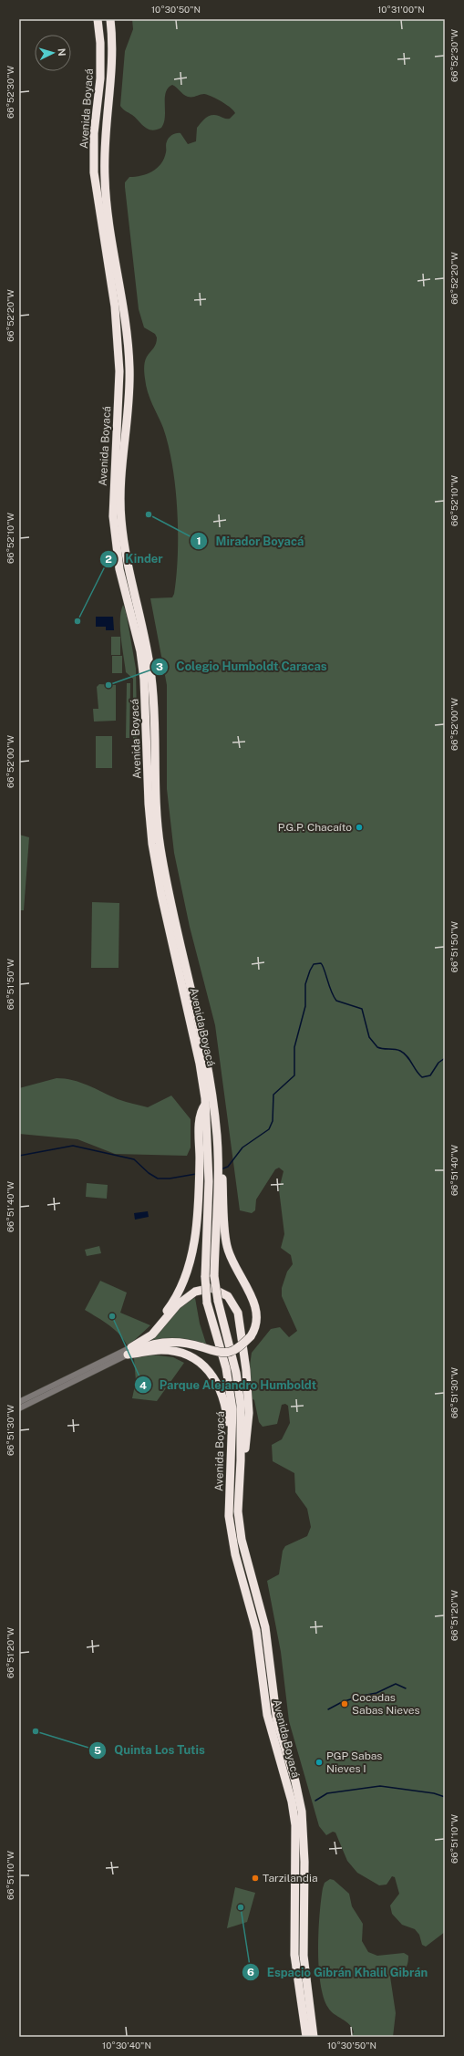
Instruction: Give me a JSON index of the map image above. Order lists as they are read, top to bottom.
{
  "streets": {
    "highway": ["Avenida Boyacá"]
  },
  "places": [
    "Mirador Boyacá",
    "Kinder",
    "Colegio Humboldt Caracas",
    "P.G.P. Chacaíto",
    "Parque Alejandro Humboldt",
    "Cocadas Sabas Nieves",
    "Quinta Los Tutis",
    "PGP Sabas Nieves I",
    "Tarzilandia",
    "Espacio Gibrán Khalil Gibrán"
  ],
  "north": "right",
  "coordinates": [
    "10°30'50\"N",
    "10°31'00\"N",
    "66°52'30\"W",
    "66°52'20\"W",
    "66°52'10\"W",
    "66°52'00\"W",
    "66°51'50\"W",
    "66°51'40\"W",
    "66°51'30\"W",
    "66°51'20\"W",
    "66°51'10\"W",
    "10°30'40\"N"
  ]
}
